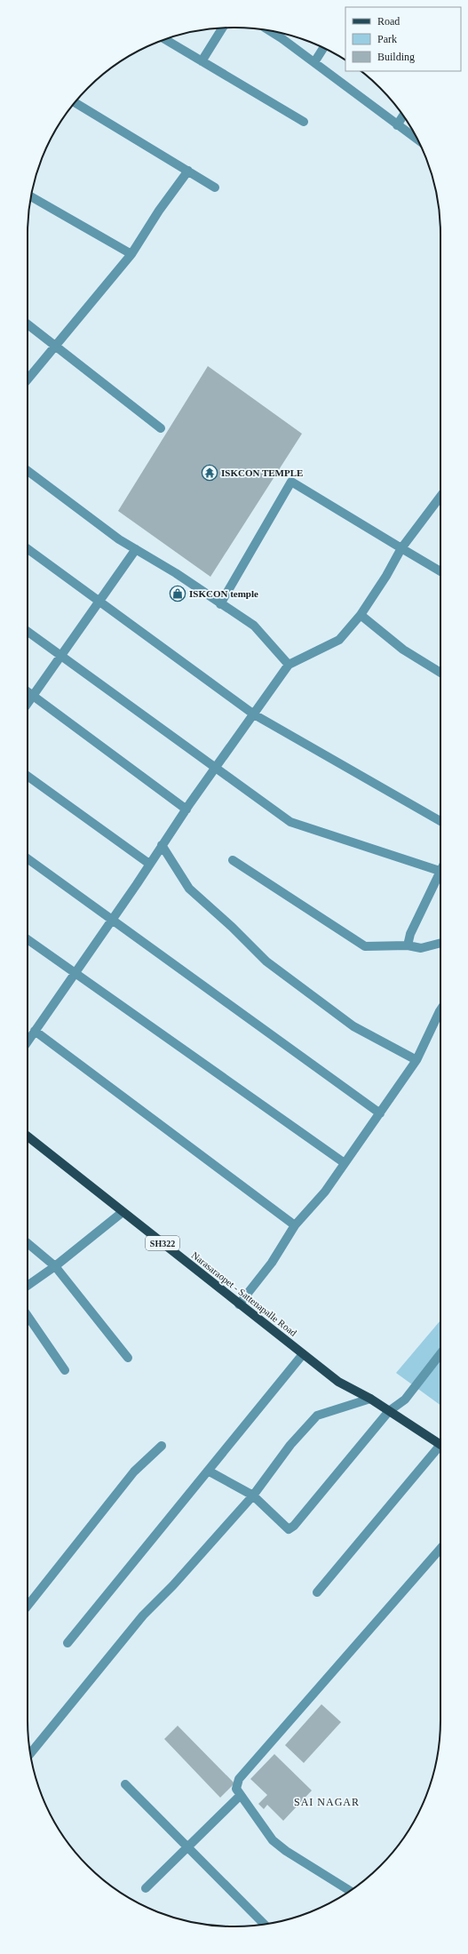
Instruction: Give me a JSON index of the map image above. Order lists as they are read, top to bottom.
{
  "streets": {
    "main road": ["SH322", "Narasaraopet - Sattenapalle Road"]
  },
  "districts": ["SAI NAGAR"],
  "places": {
    "temple": ["ISKCON TEMPLE"],
    "shop": ["ISKCON temple"]
  },
  "legend": ["Road", "Park", "Building"]
}
